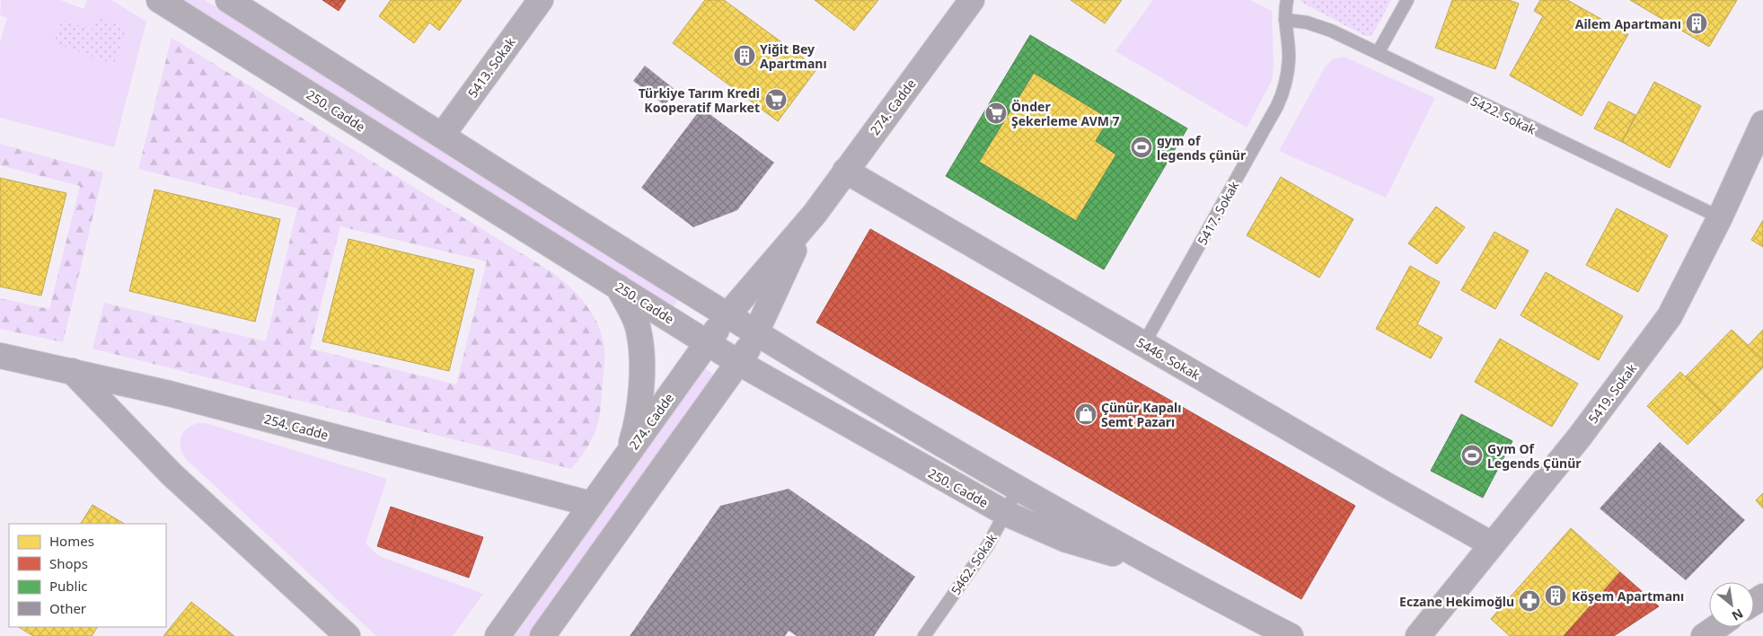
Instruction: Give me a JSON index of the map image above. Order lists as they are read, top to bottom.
{
  "streets": {
    "street": [
      "5413. Sokak",
      "274. Cadde",
      "250. Cadde",
      "5446. Sokak",
      "5419. Sokak",
      "254. Cadde"
    ],
    "lane": ["5422. Sokak", "5417. Sokak", "5462. Sokak"]
  },
  "crossings": [
    ["5413. Sokak", "250. Cadde"],
    ["274. Cadde", "250. Cadde"],
    ["274. Cadde", "5446. Sokak"],
    ["274. Cadde", "254. Cadde"],
    ["250. Cadde", "5462. Sokak"],
    ["5422. Sokak", "5417. Sokak"],
    ["5422. Sokak", "5419. Sokak"],
    ["5417. Sokak", "5446. Sokak"],
    ["5446. Sokak", "5419. Sokak"]
  ],
  "places": {
    "building": ["Ailem Apartmanı", "Yiğit Bey Apartmanı", "Köşem Apartmanı"],
    "supermarket": ["Türkiye Tarım Kredi Kooperatif Market", "Önder Şekerleme AVM 7"],
    "sports": ["gym of legends çünür", "Gym Of Legends Çünür"],
    "shop": ["Çünür Kapalı Semt Pazarı"],
    "pharmacy": ["Eczane Hekimoğlu"]
  },
  "legend": [
    "Homes",
    "Shops",
    "Public",
    "Other"
  ],
  "north": "bottom right"
}
